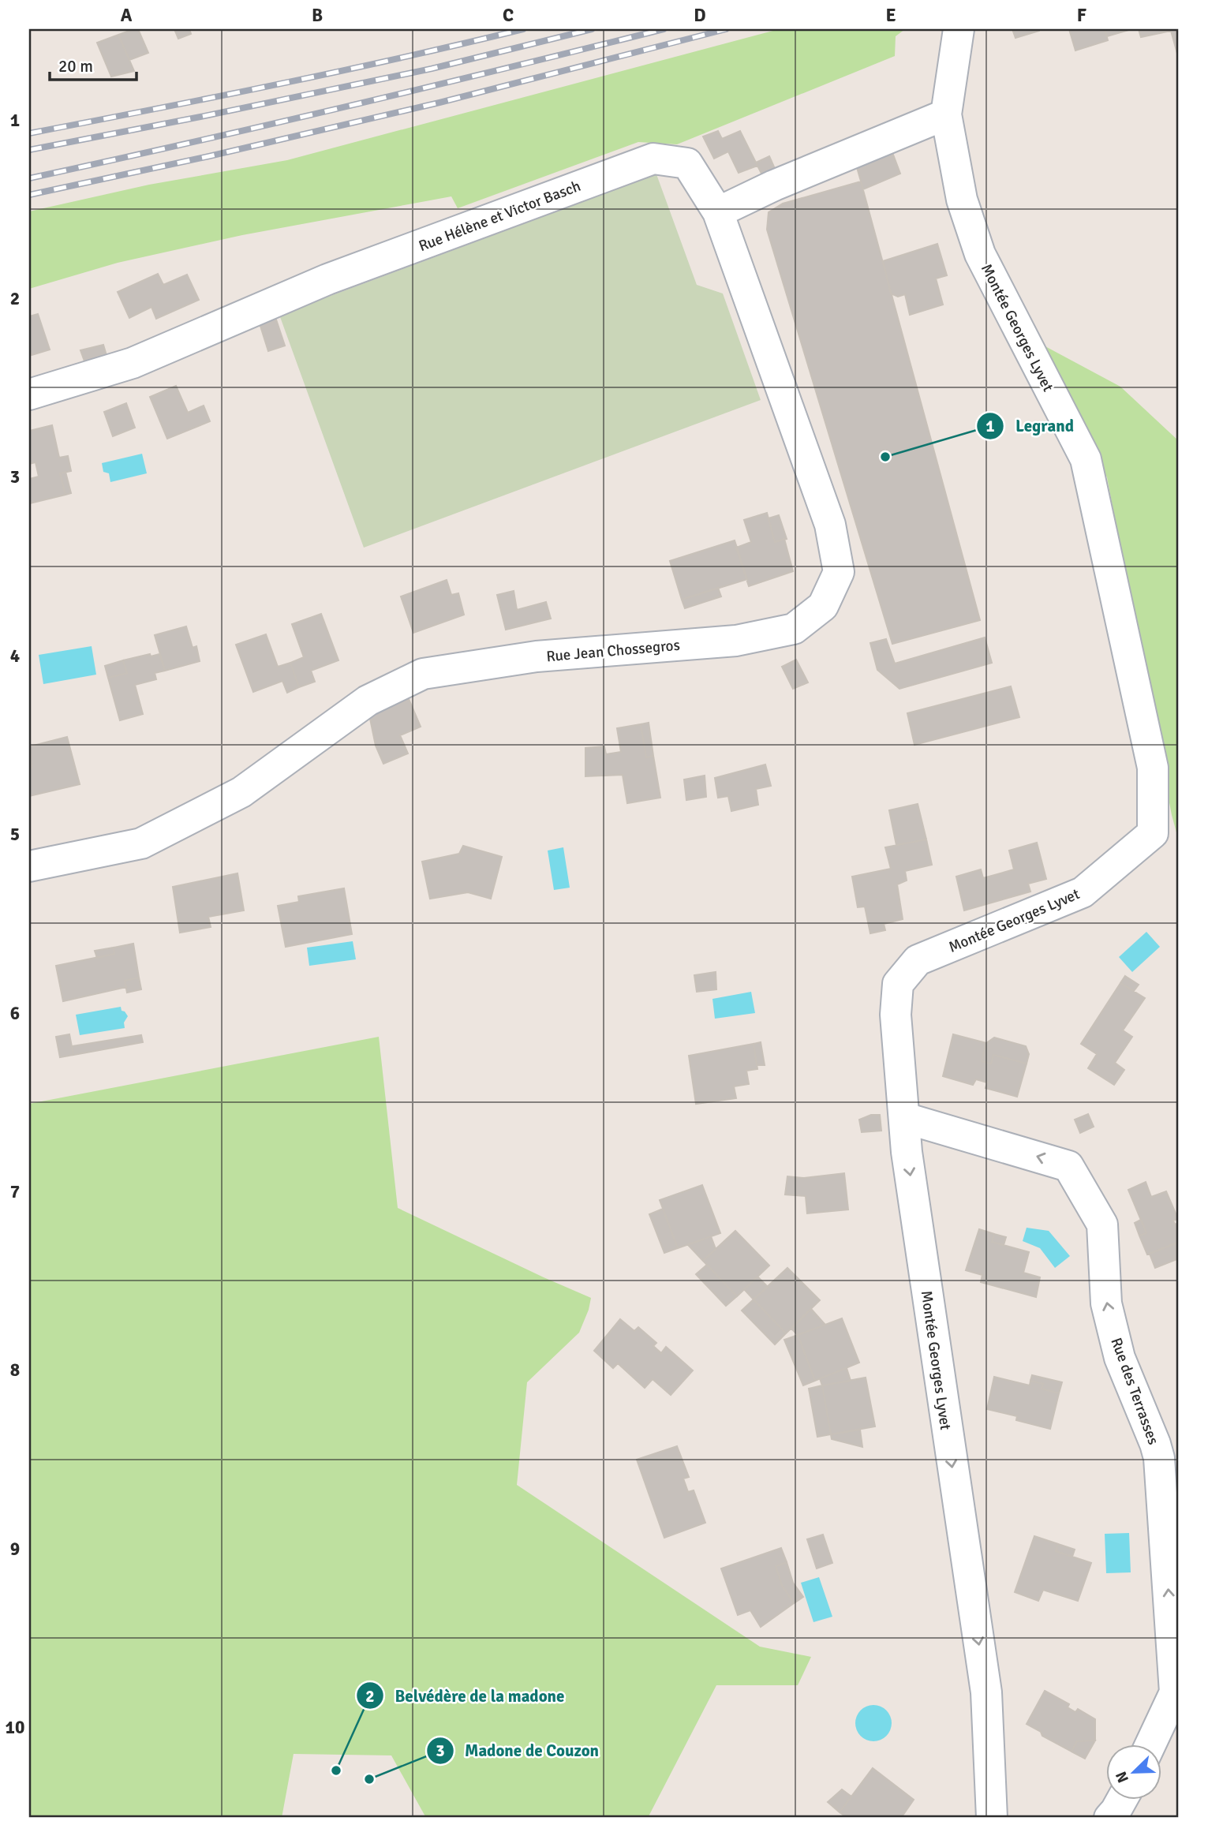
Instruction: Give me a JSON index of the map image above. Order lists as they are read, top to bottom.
{
  "streets": {
    "street": [
      "Rue Hélène et Victor Basch",
      "Montée Georges Lyvet",
      "Rue Jean Chossegros",
      "Rue des Terrasses"
    ]
  },
  "crossings": [
    ["Rue Hélène et Victor Basch", "Rue Jean Chossegros"],
    ["Montée Georges Lyvet", "Rue des Terrasses"]
  ],
  "one_way": ["Montée Georges Lyvet", "Rue des Terrasses"],
  "places": ["Legrand", "Belvédère de la madone", "Madone de Couzon"],
  "scale_bar": "20 m",
  "north": "bottom left",
  "grid": {
    "columns": [
      "A",
      "B",
      "C",
      "D",
      "E",
      "F"
    ],
    "rows": [
      "1",
      "2",
      "3",
      "4",
      "5",
      "6",
      "7",
      "8",
      "9",
      "10"
    ]
  }
}
